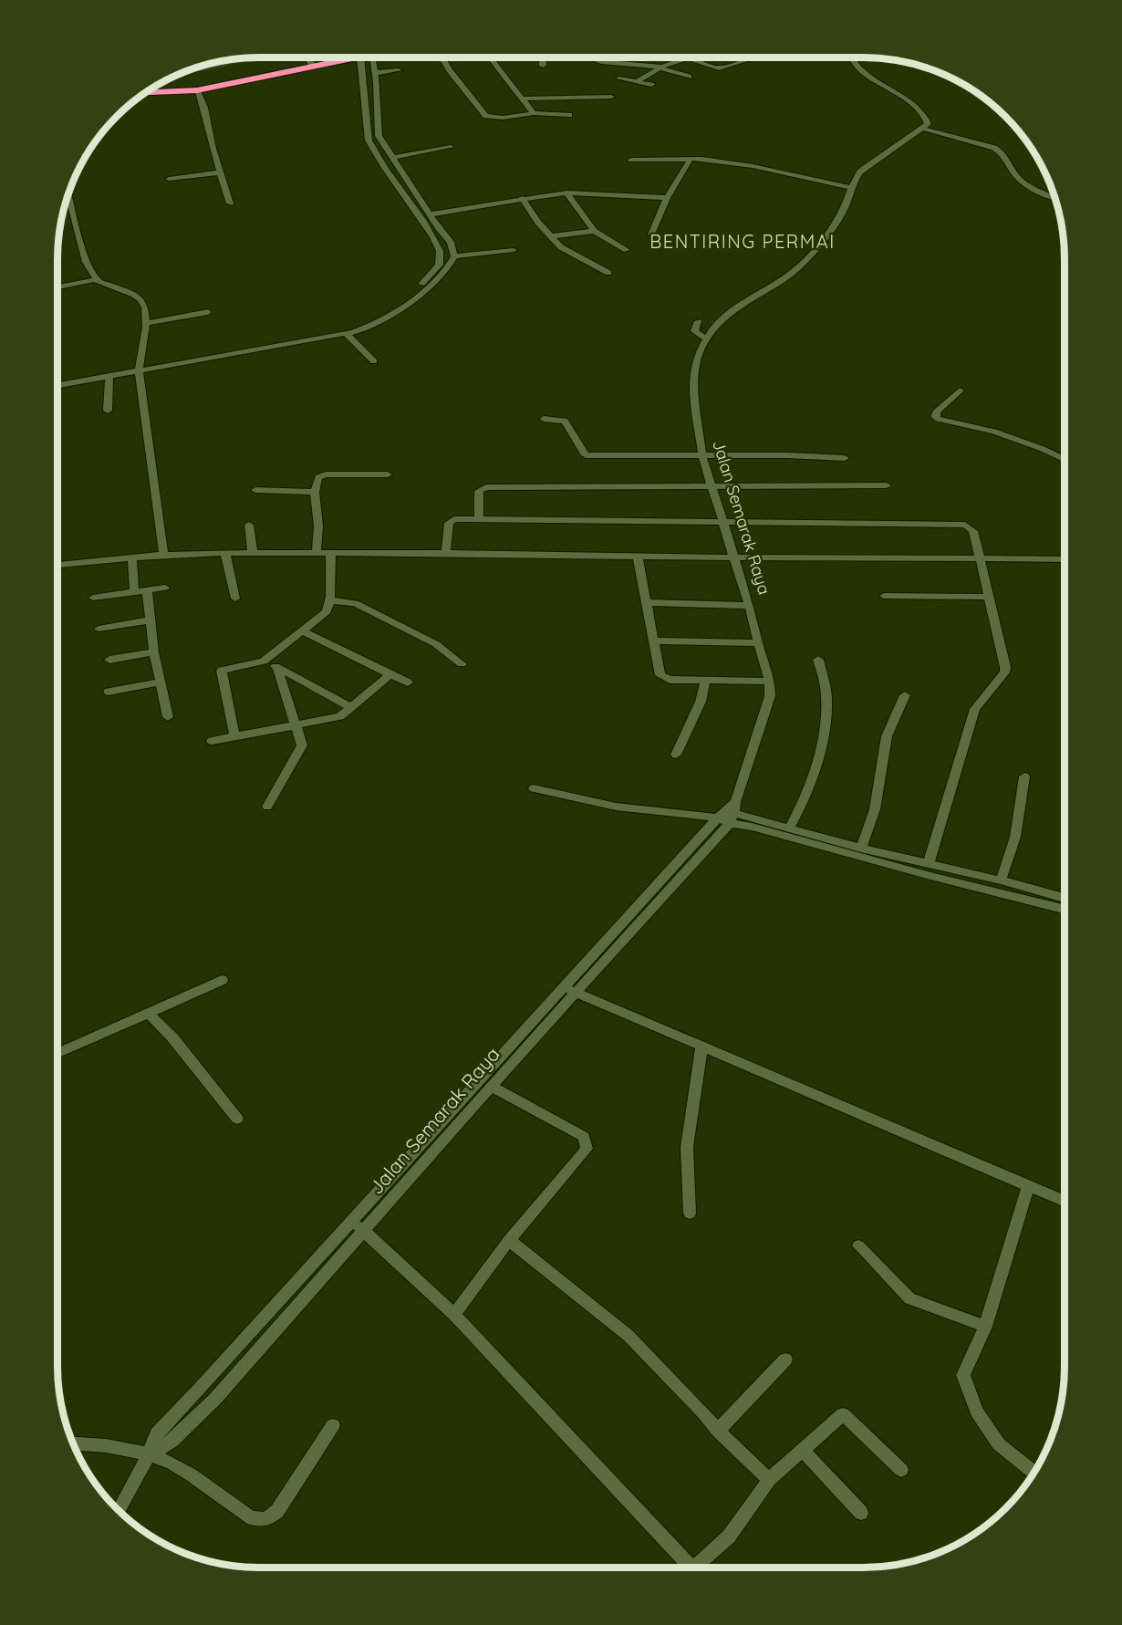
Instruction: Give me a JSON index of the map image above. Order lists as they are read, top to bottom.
{
  "streets": {
    "street": ["Jalan Semarak Raya"]
  },
  "districts": ["BENTIRING PERMAI"]
}
